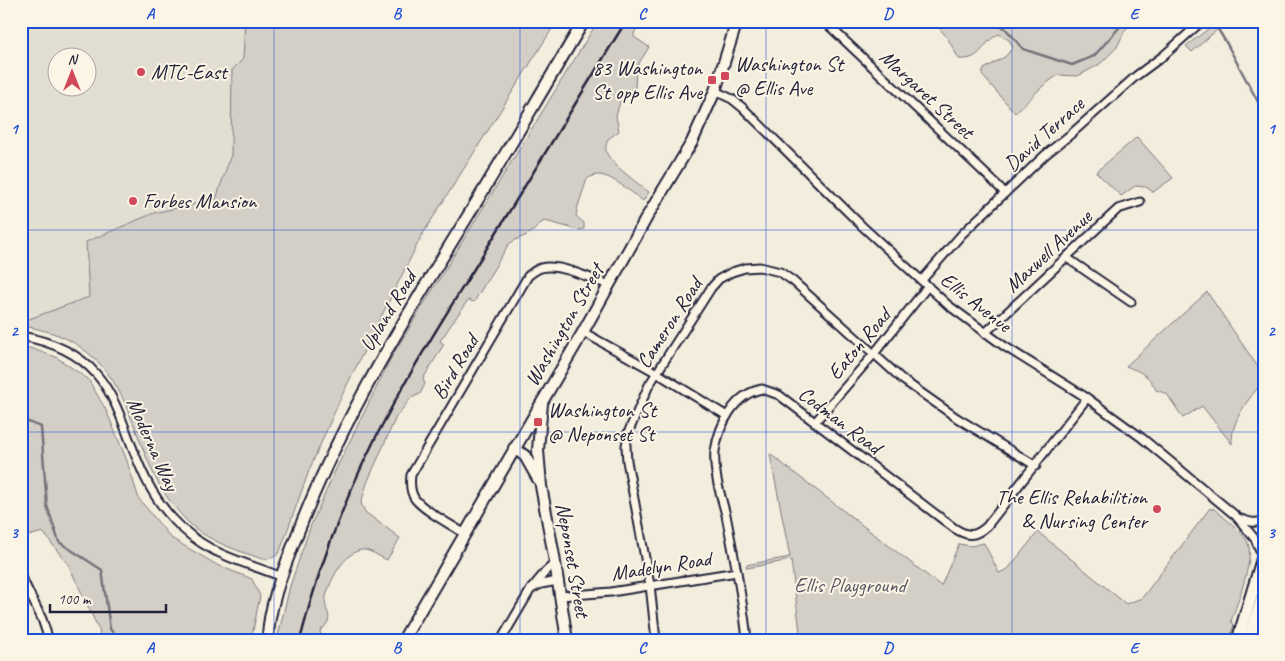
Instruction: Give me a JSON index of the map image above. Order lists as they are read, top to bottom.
{
  "streets": {
    "street": [
      "Margaret Street",
      "David Terrace",
      "Maxwell Avenue",
      "Ellis Avenue",
      "Upland Road",
      "Cameron Road",
      "Washington Street",
      "Eaton Road",
      "Bird Road",
      "Codman Road",
      "Moderna Way",
      "Neponset Street",
      "Madelyn Road"
    ]
  },
  "crossings": [
    ["Margaret Street", "David Terrace"],
    ["David Terrace", "Ellis Avenue"],
    ["Maxwell Avenue", "Ellis Avenue"],
    ["Ellis Avenue", "Washington Street"],
    ["Ellis Avenue", "Eaton Road"],
    ["Ellis Avenue", "Codman Road"],
    ["Upland Road", "Moderna Way"],
    ["Cameron Road", "Eaton Road"],
    ["Cameron Road", "Codman Road"],
    ["Cameron Road", "Madelyn Road"],
    ["Washington Street", "Bird Road"],
    ["Washington Street", "Neponset Street"],
    ["Eaton Road", "Codman Road"],
    ["Codman Road", "Madelyn Road"],
    ["Neponset Street", "Madelyn Road"]
  ],
  "parks": ["Ellis Playground"],
  "places": {
    "other": ["MTC-East", "Forbes Mansion", "The Ellis Rehabilition & Nursing Center"],
    "transit": ["Washington St @ Ellis Ave", "83 Washington St opp Ellis Ave", "Washington St @ Neponset St"]
  },
  "scale_bar": "100 m",
  "north": "top",
  "grid": {
    "columns": [
      "A",
      "B",
      "C",
      "D",
      "E"
    ],
    "rows": ["1", "2", "3"]
  }
}
